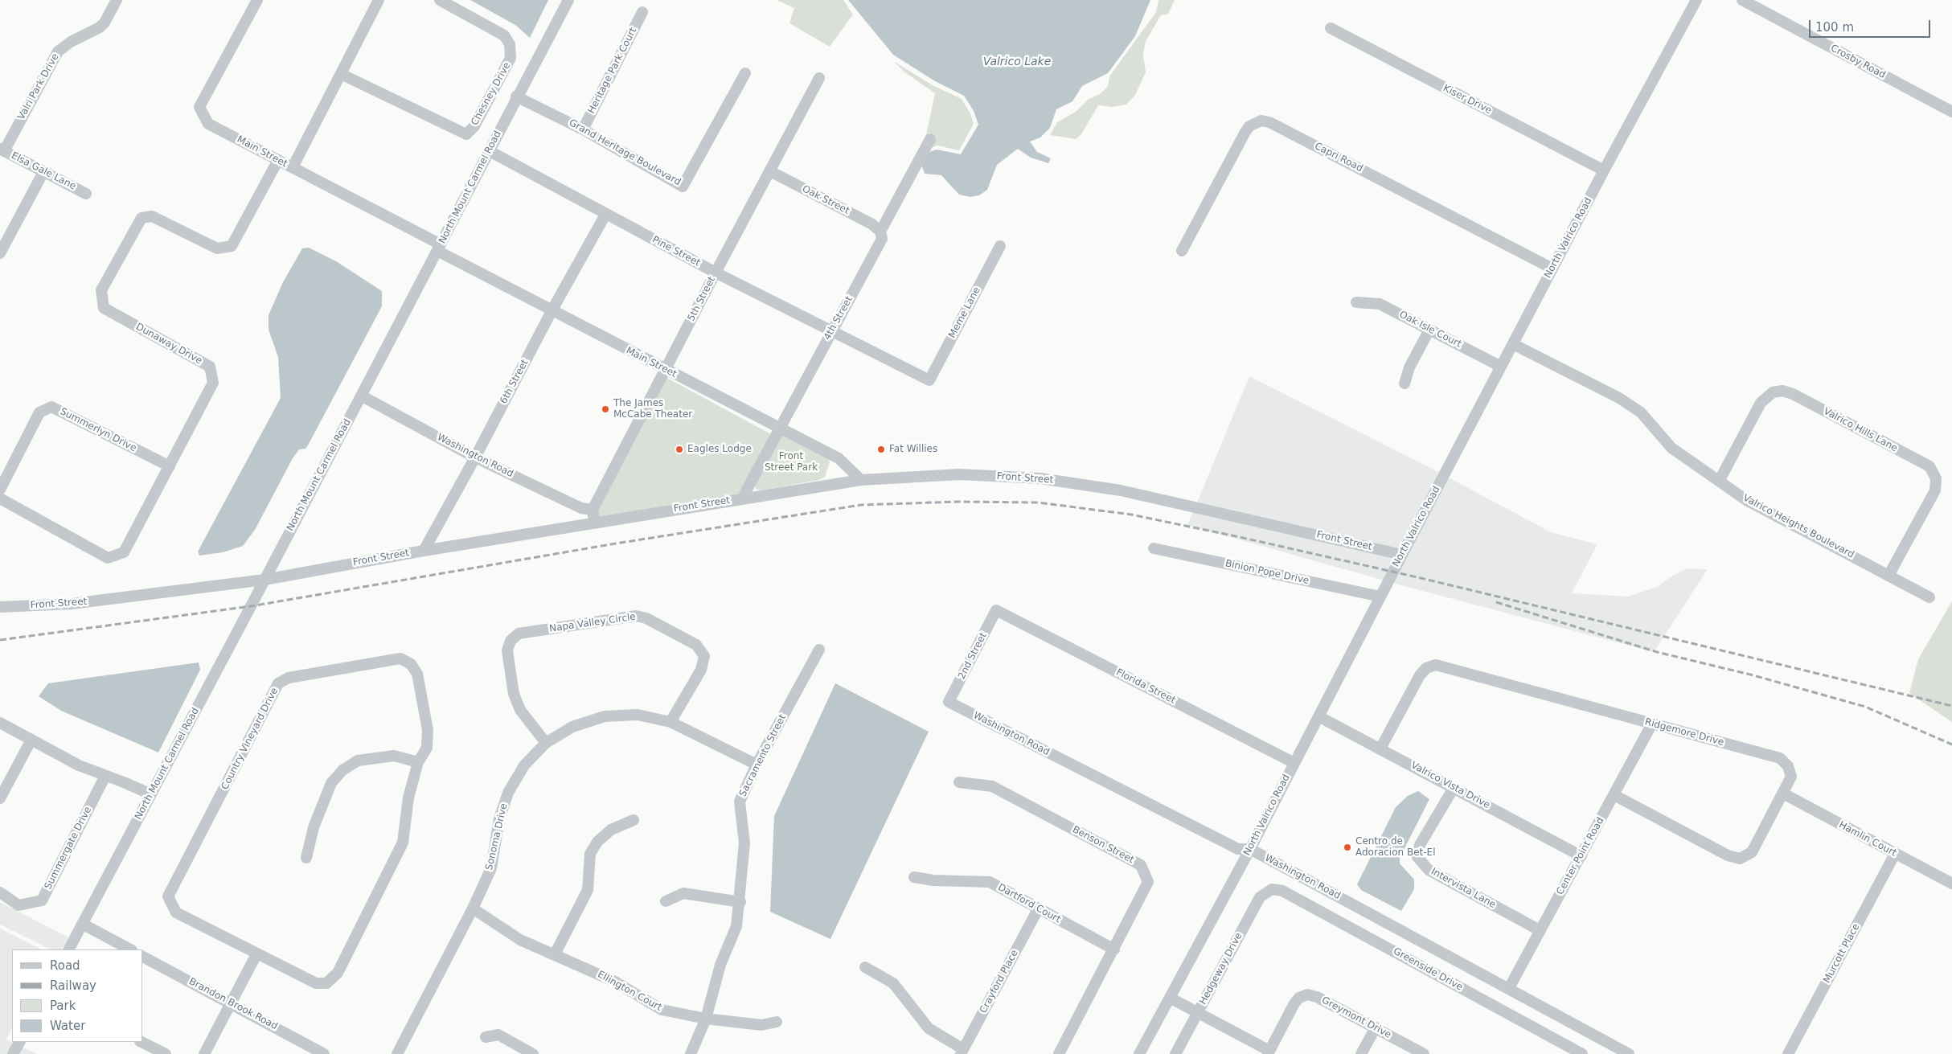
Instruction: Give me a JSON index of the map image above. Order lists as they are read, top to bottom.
{
  "streets": {
    "street": [
      "Crosby Road",
      "Heritage Park Court",
      "Valri Park Drive",
      "Chesney Drive",
      "Kiser Drive",
      "Main Street",
      "Grand Heritage Boulevard",
      "Capri Road",
      "Elsa Gale Lane",
      "North Mount Carmel Road",
      "Oak Street",
      "North Valrico Road",
      "Pine Street",
      "5th Street",
      "Meme Lane",
      "4th Street",
      "Oak Isle Court",
      "Dunaway Drive",
      "6th Street",
      "Summerlyn Drive",
      "Valrico Hills Lane",
      "Washington Road",
      "Front Street",
      "Valrico Heights Boulevard",
      "Binion Pope Drive",
      "Napa Valley Circle",
      "2nd Street",
      "Florida Street",
      "Ridgemore Drive",
      "Country Vineyard Drive",
      "Sacramento Street",
      "Valrico Vista Drive",
      "Sonoma Drive",
      "Hamlin Court",
      "Benson Street",
      "Summergate Drive",
      "Center Point Road",
      "Intervista Lane",
      "Dartford Court",
      "Murcott Place",
      "Hedgeway Drive",
      "Greenside Drive",
      "Crayford Place",
      "Ellington Court",
      "Brandon Brook Road",
      "Greymont Drive"
    ]
  },
  "crossings": [
    ["Heritage Park Court", "Grand Heritage Boulevard"],
    ["Valri Park Drive", "Elsa Gale Lane"],
    ["Kiser Drive", "North Valrico Road"],
    ["Main Street", "North Mount Carmel Road"],
    ["Main Street", "5th Street"],
    ["Main Street", "4th Street"],
    ["Main Street", "Dunaway Drive"],
    ["Main Street", "6th Street"],
    ["Main Street", "Front Street"],
    ["Grand Heritage Boulevard", "North Mount Carmel Road"],
    ["Capri Road", "North Valrico Road"],
    ["North Mount Carmel Road", "Pine Street"],
    ["North Mount Carmel Road", "Washington Road"],
    ["North Mount Carmel Road", "Front Street"],
    ["Oak Street", "5th Street"],
    ["Oak Street", "4th Street"],
    ["North Valrico Road", "Oak Isle Court"],
    ["North Valrico Road", "Washington Road"],
    ["North Valrico Road", "Front Street"],
    ["North Valrico Road", "Valrico Heights Boulevard"],
    ["North Valrico Road", "Binion Pope Drive"],
    ["North Valrico Road", "Florida Street"],
    ["North Valrico Road", "Valrico Vista Drive"],
    ["Pine Street", "5th Street"],
    ["Pine Street", "Meme Lane"],
    ["Pine Street", "4th Street"],
    ["Pine Street", "6th Street"],
    ["5th Street", "Washington Road"],
    ["4th Street", "Front Street"],
    ["Dunaway Drive", "Summerlyn Drive"],
    ["6th Street", "Washington Road"],
    ["6th Street", "Front Street"],
    ["Valrico Hills Lane", "Valrico Heights Boulevard"],
    ["Washington Road", "2nd Street"],
    ["Washington Road", "Center Point Road"],
    ["Napa Valley Circle", "Sonoma Drive"],
    ["2nd Street", "Florida Street"],
    ["Ridgemore Drive", "Valrico Vista Drive"],
    ["Ridgemore Drive", "Hamlin Court"],
    ["Ridgemore Drive", "Center Point Road"],
    ["Sacramento Street", "Sonoma Drive"],
    ["Sacramento Street", "Ellington Court"],
    ["Valrico Vista Drive", "Center Point Road"],
    ["Valrico Vista Drive", "Intervista Lane"],
    ["Sonoma Drive", "Ellington Court"],
    ["Hamlin Court", "Murcott Place"],
    ["Benson Street", "Dartford Court"],
    ["Center Point Road", "Intervista Lane"],
    ["Dartford Court", "Crayford Place"],
    ["Hedgeway Drive", "Greenside Drive"]
  ],
  "water": ["Valrico Lake"],
  "parks": ["Front Street Park"],
  "places": [
    "The James McCabe Theater",
    "Eagles Lodge",
    "Fat Willies",
    "Centro de Adoracion Bet-El"
  ],
  "legend": [
    "Road",
    "Railway",
    "Park",
    "Water"
  ],
  "scale_bar": "100 m"
}
